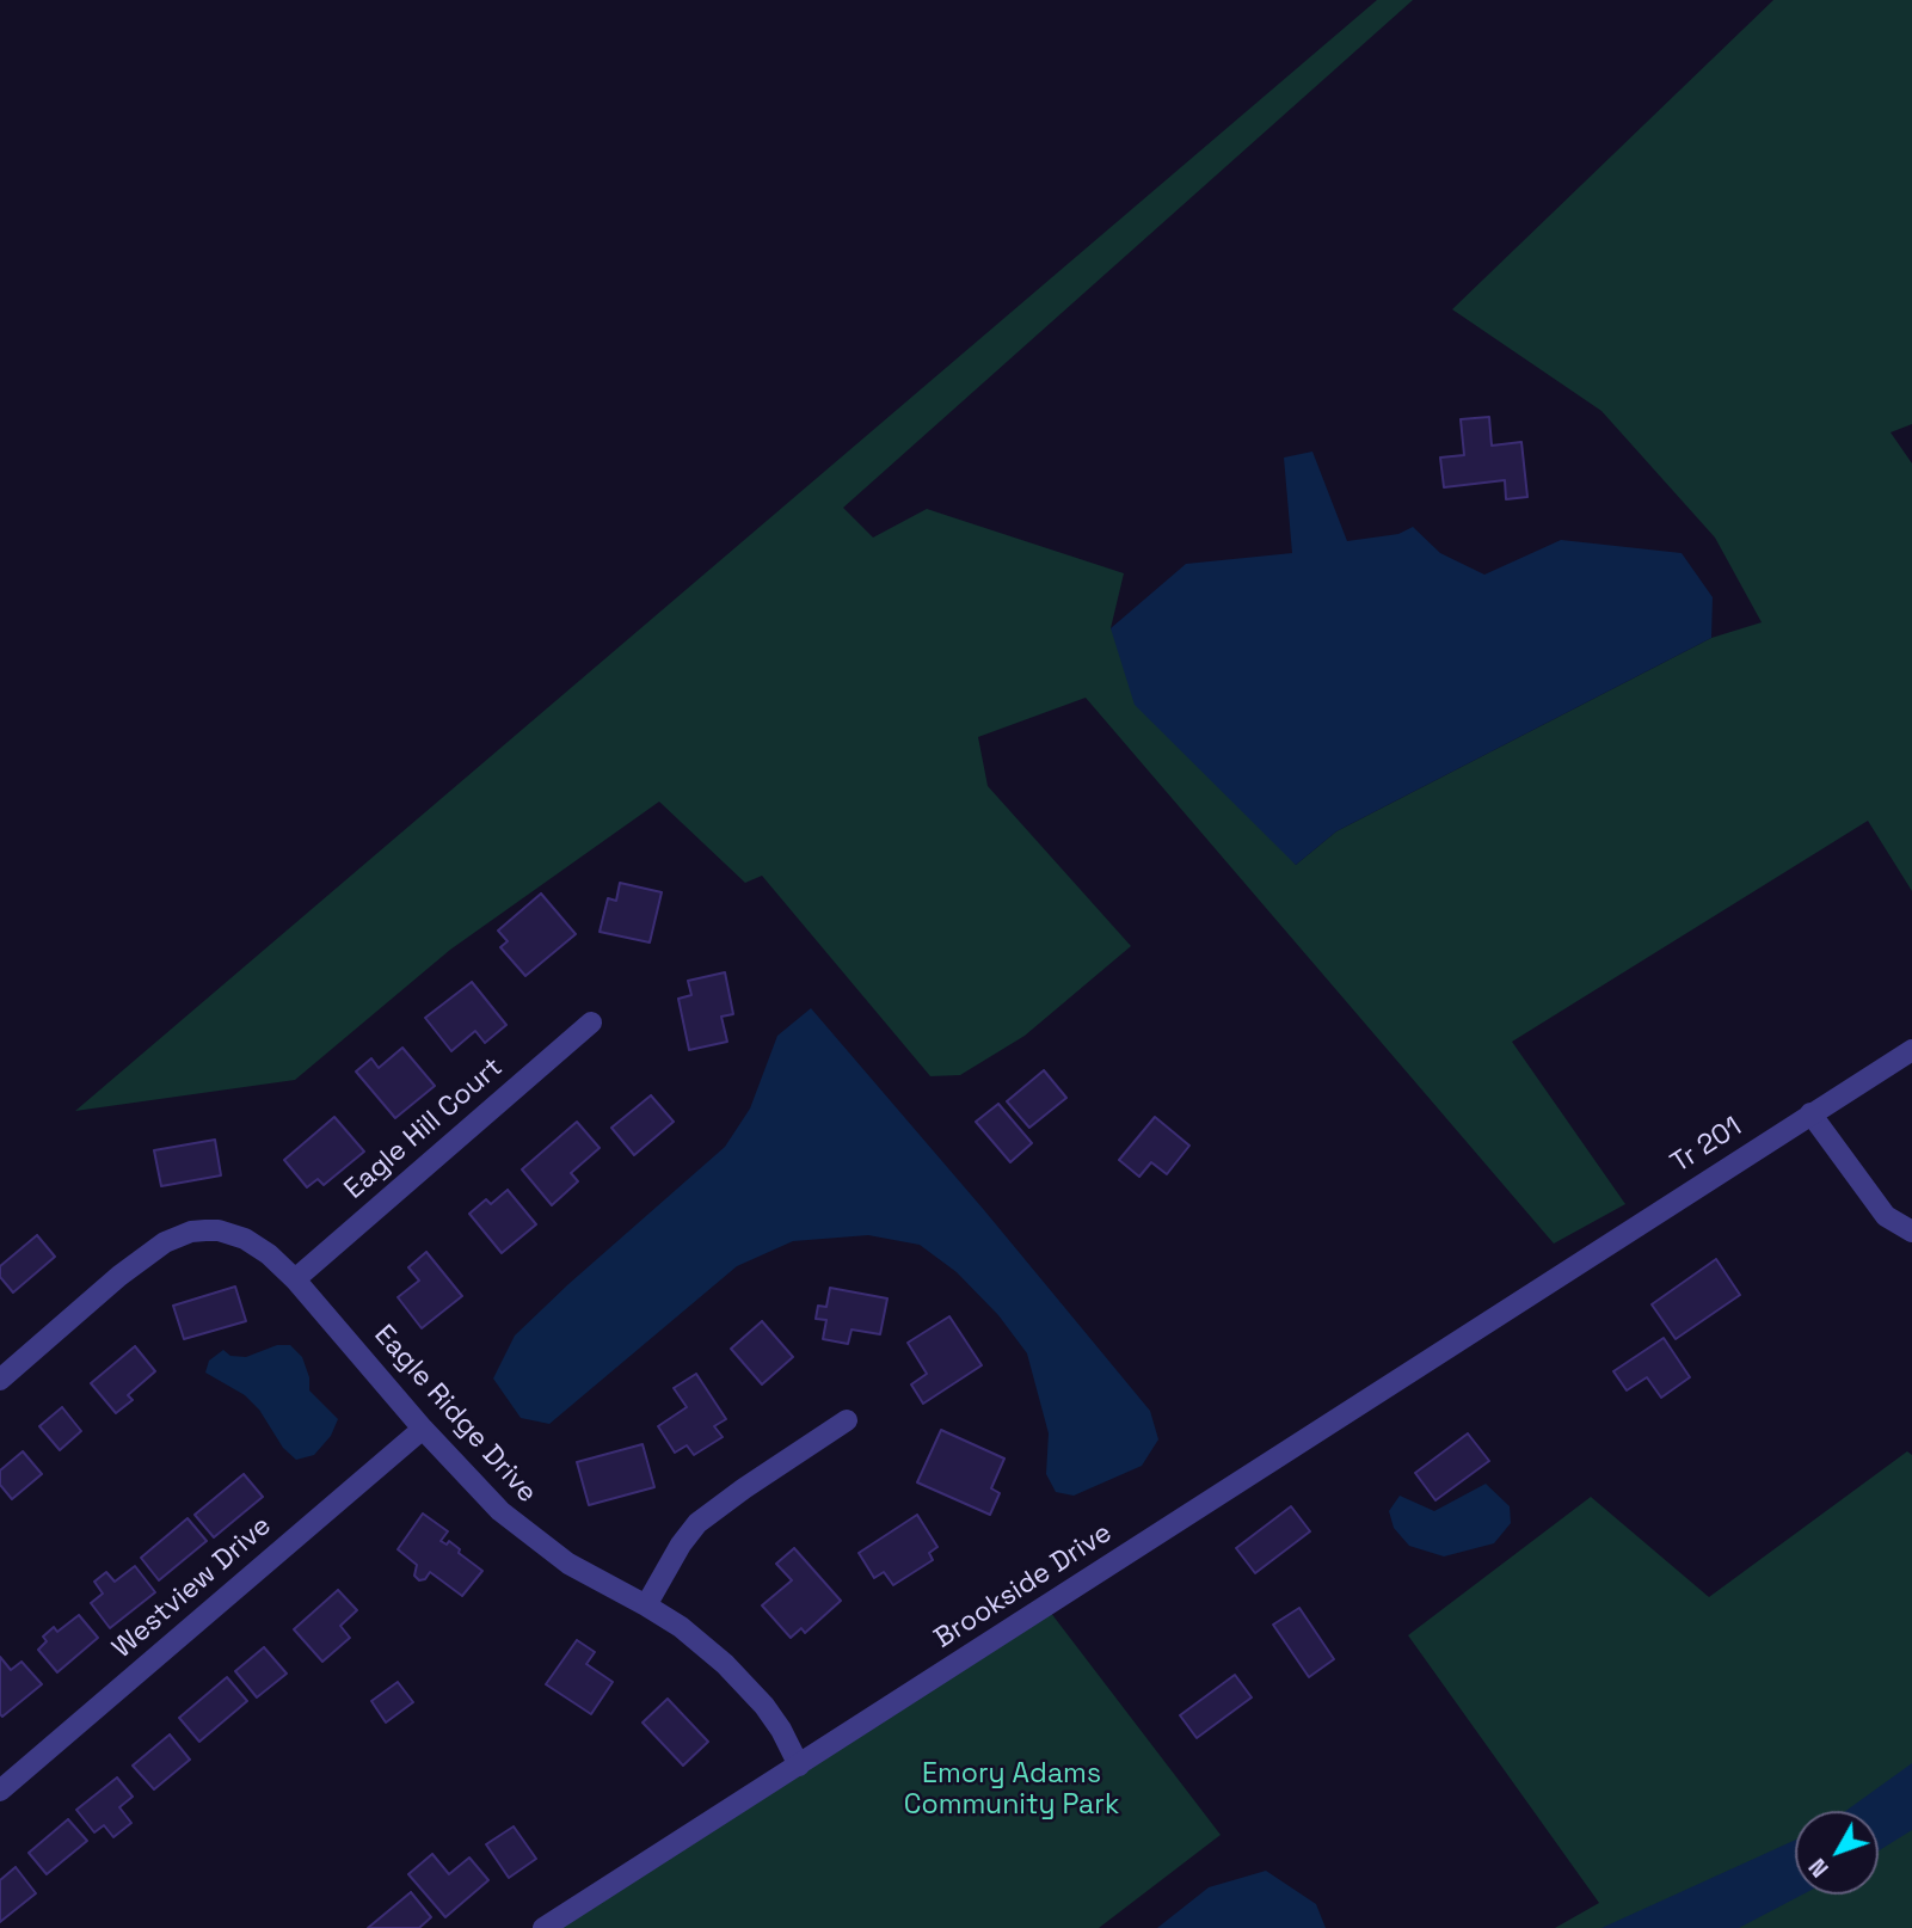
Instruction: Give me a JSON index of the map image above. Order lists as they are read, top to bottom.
{
  "streets": {
    "street": [
      "Eagle Hill Court",
      "Tr 201",
      "Eagle Ridge Drive",
      "Brookside Drive",
      "Westview Drive"
    ]
  },
  "crossings": [
    ["Eagle Hill Court", "Eagle Ridge Drive"],
    ["Tr 201", "Brookside Drive"],
    ["Eagle Ridge Drive", "Brookside Drive"],
    ["Eagle Ridge Drive", "Westview Drive"]
  ],
  "parks": ["Emory Adams Community Park"],
  "north": "bottom left"
}
